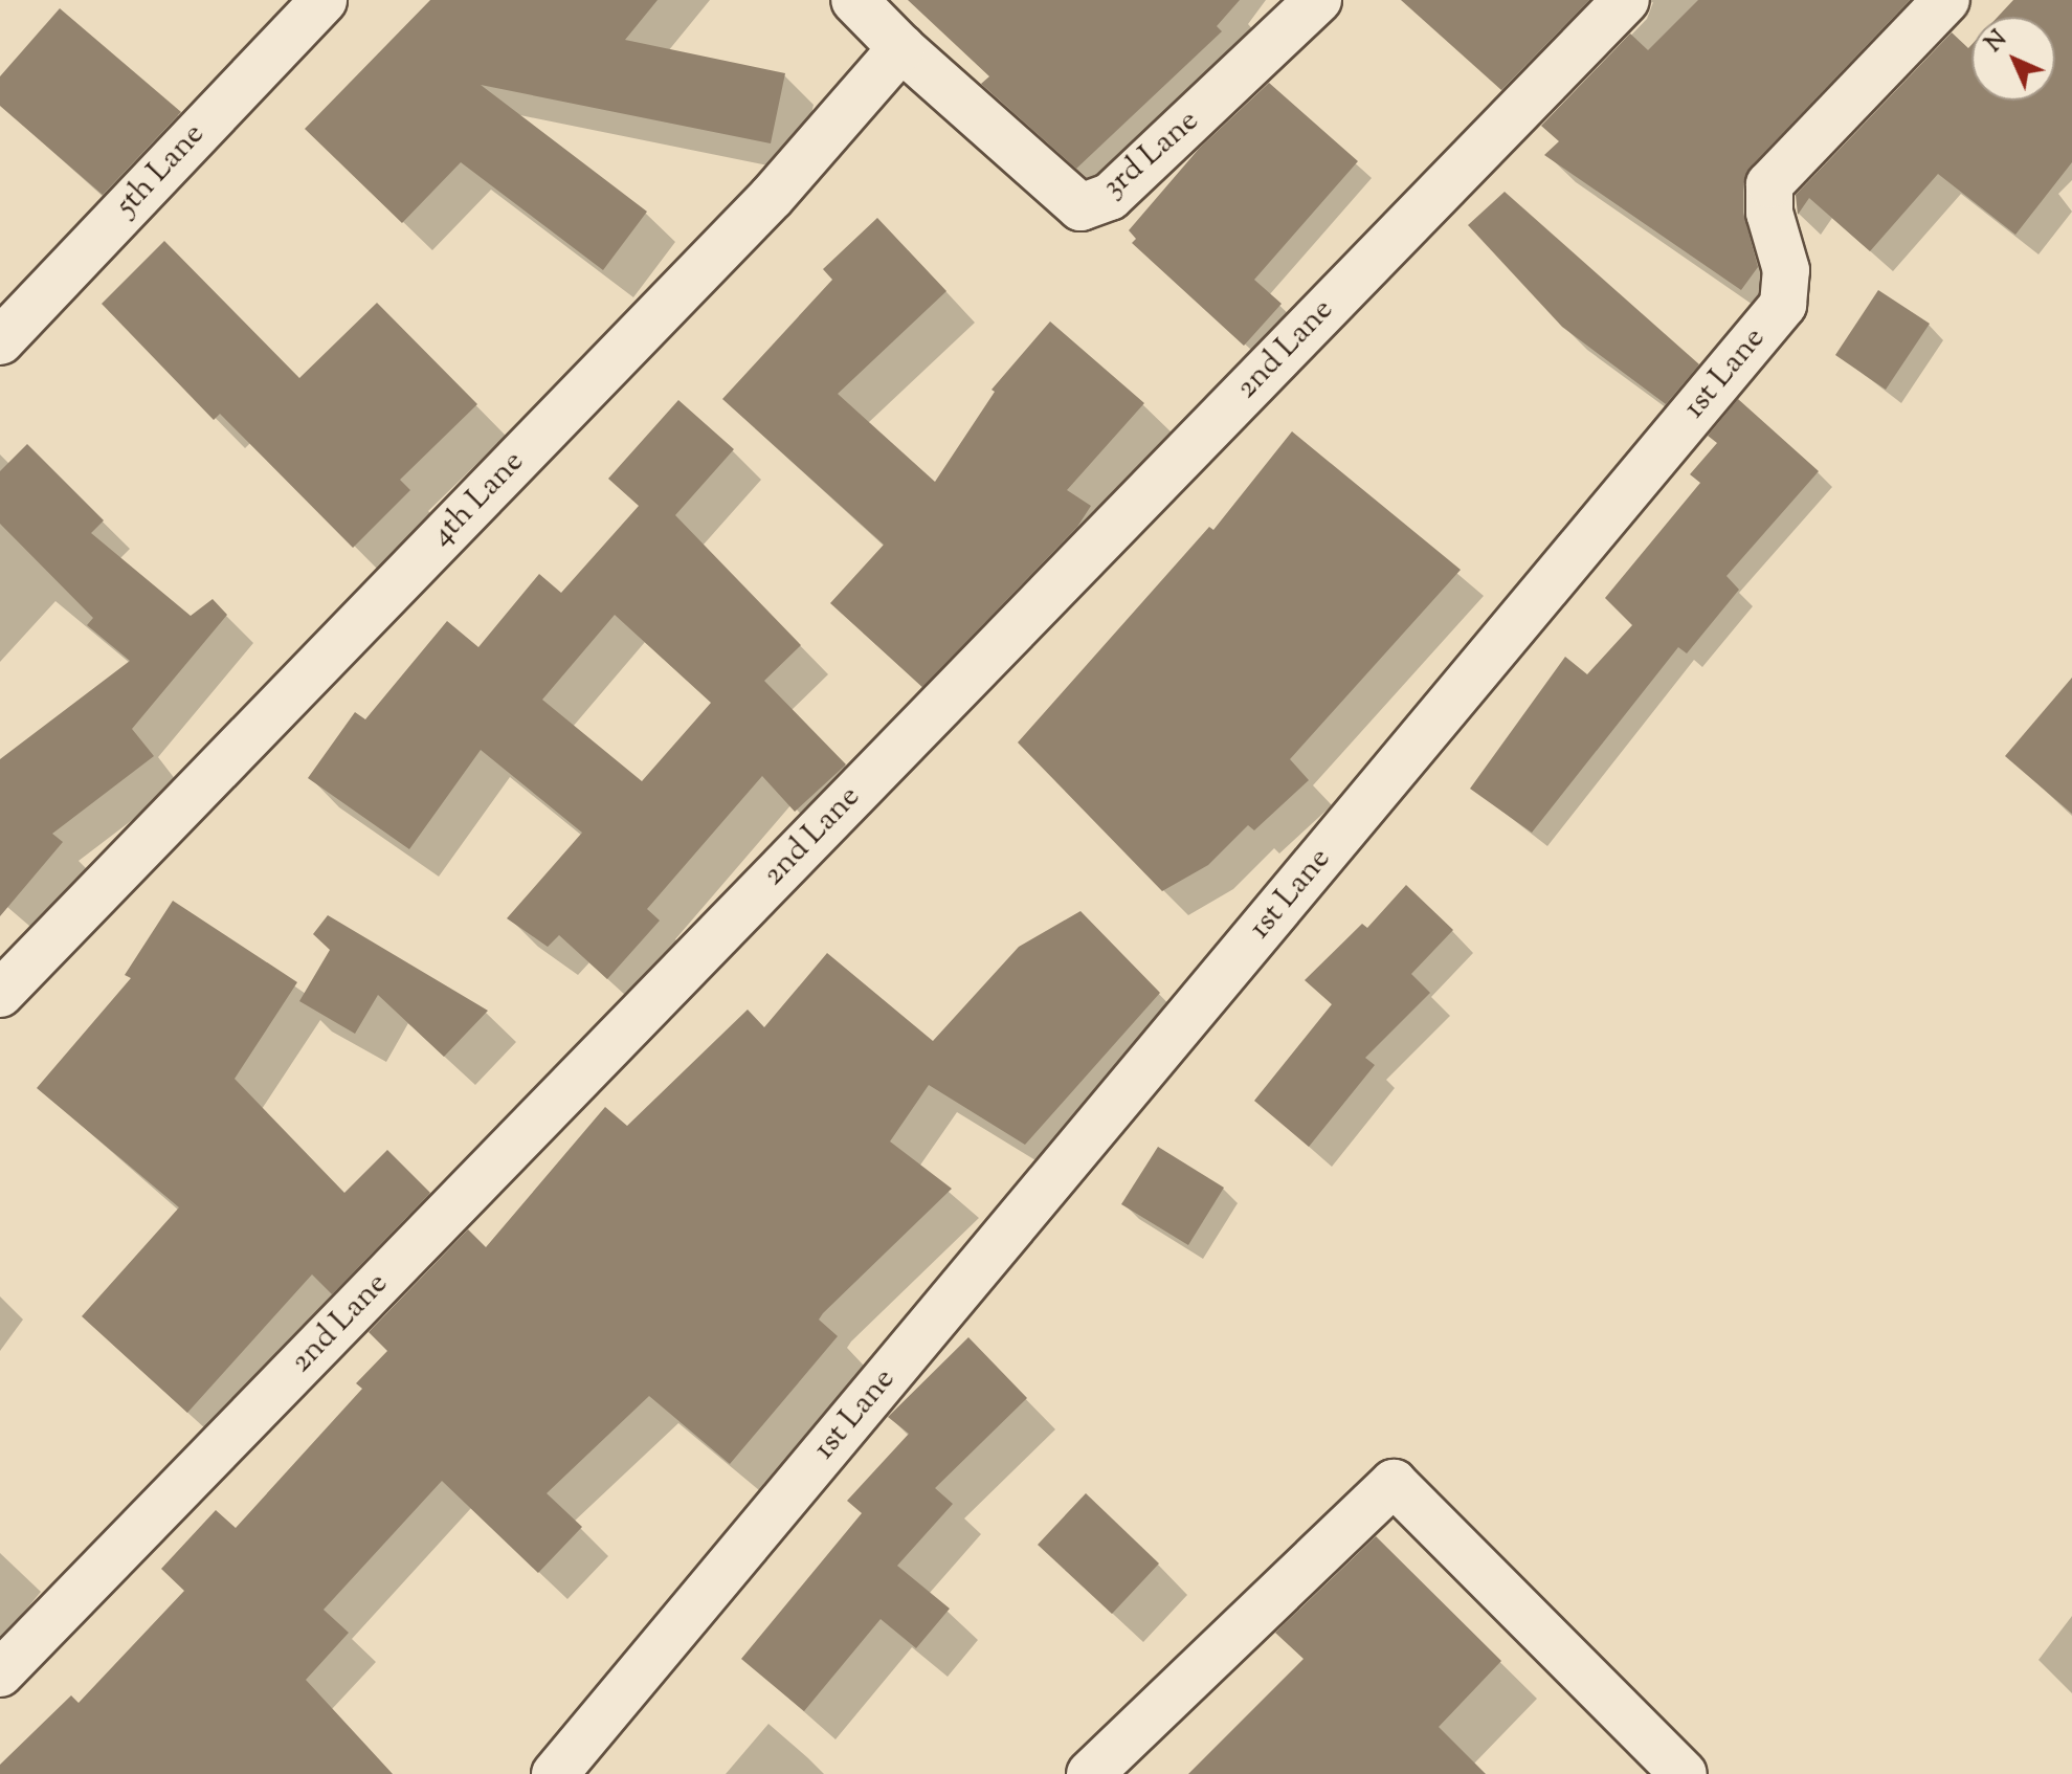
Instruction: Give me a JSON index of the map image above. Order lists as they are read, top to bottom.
{
  "streets": {
    "street": [
      "3rd Lane",
      "5th Lane",
      "2nd Lane",
      "1st Lane",
      "4th Lane"
    ]
  },
  "crossings": [
    ["3rd Lane", "4th Lane"]
  ],
  "north": "top left"
}
